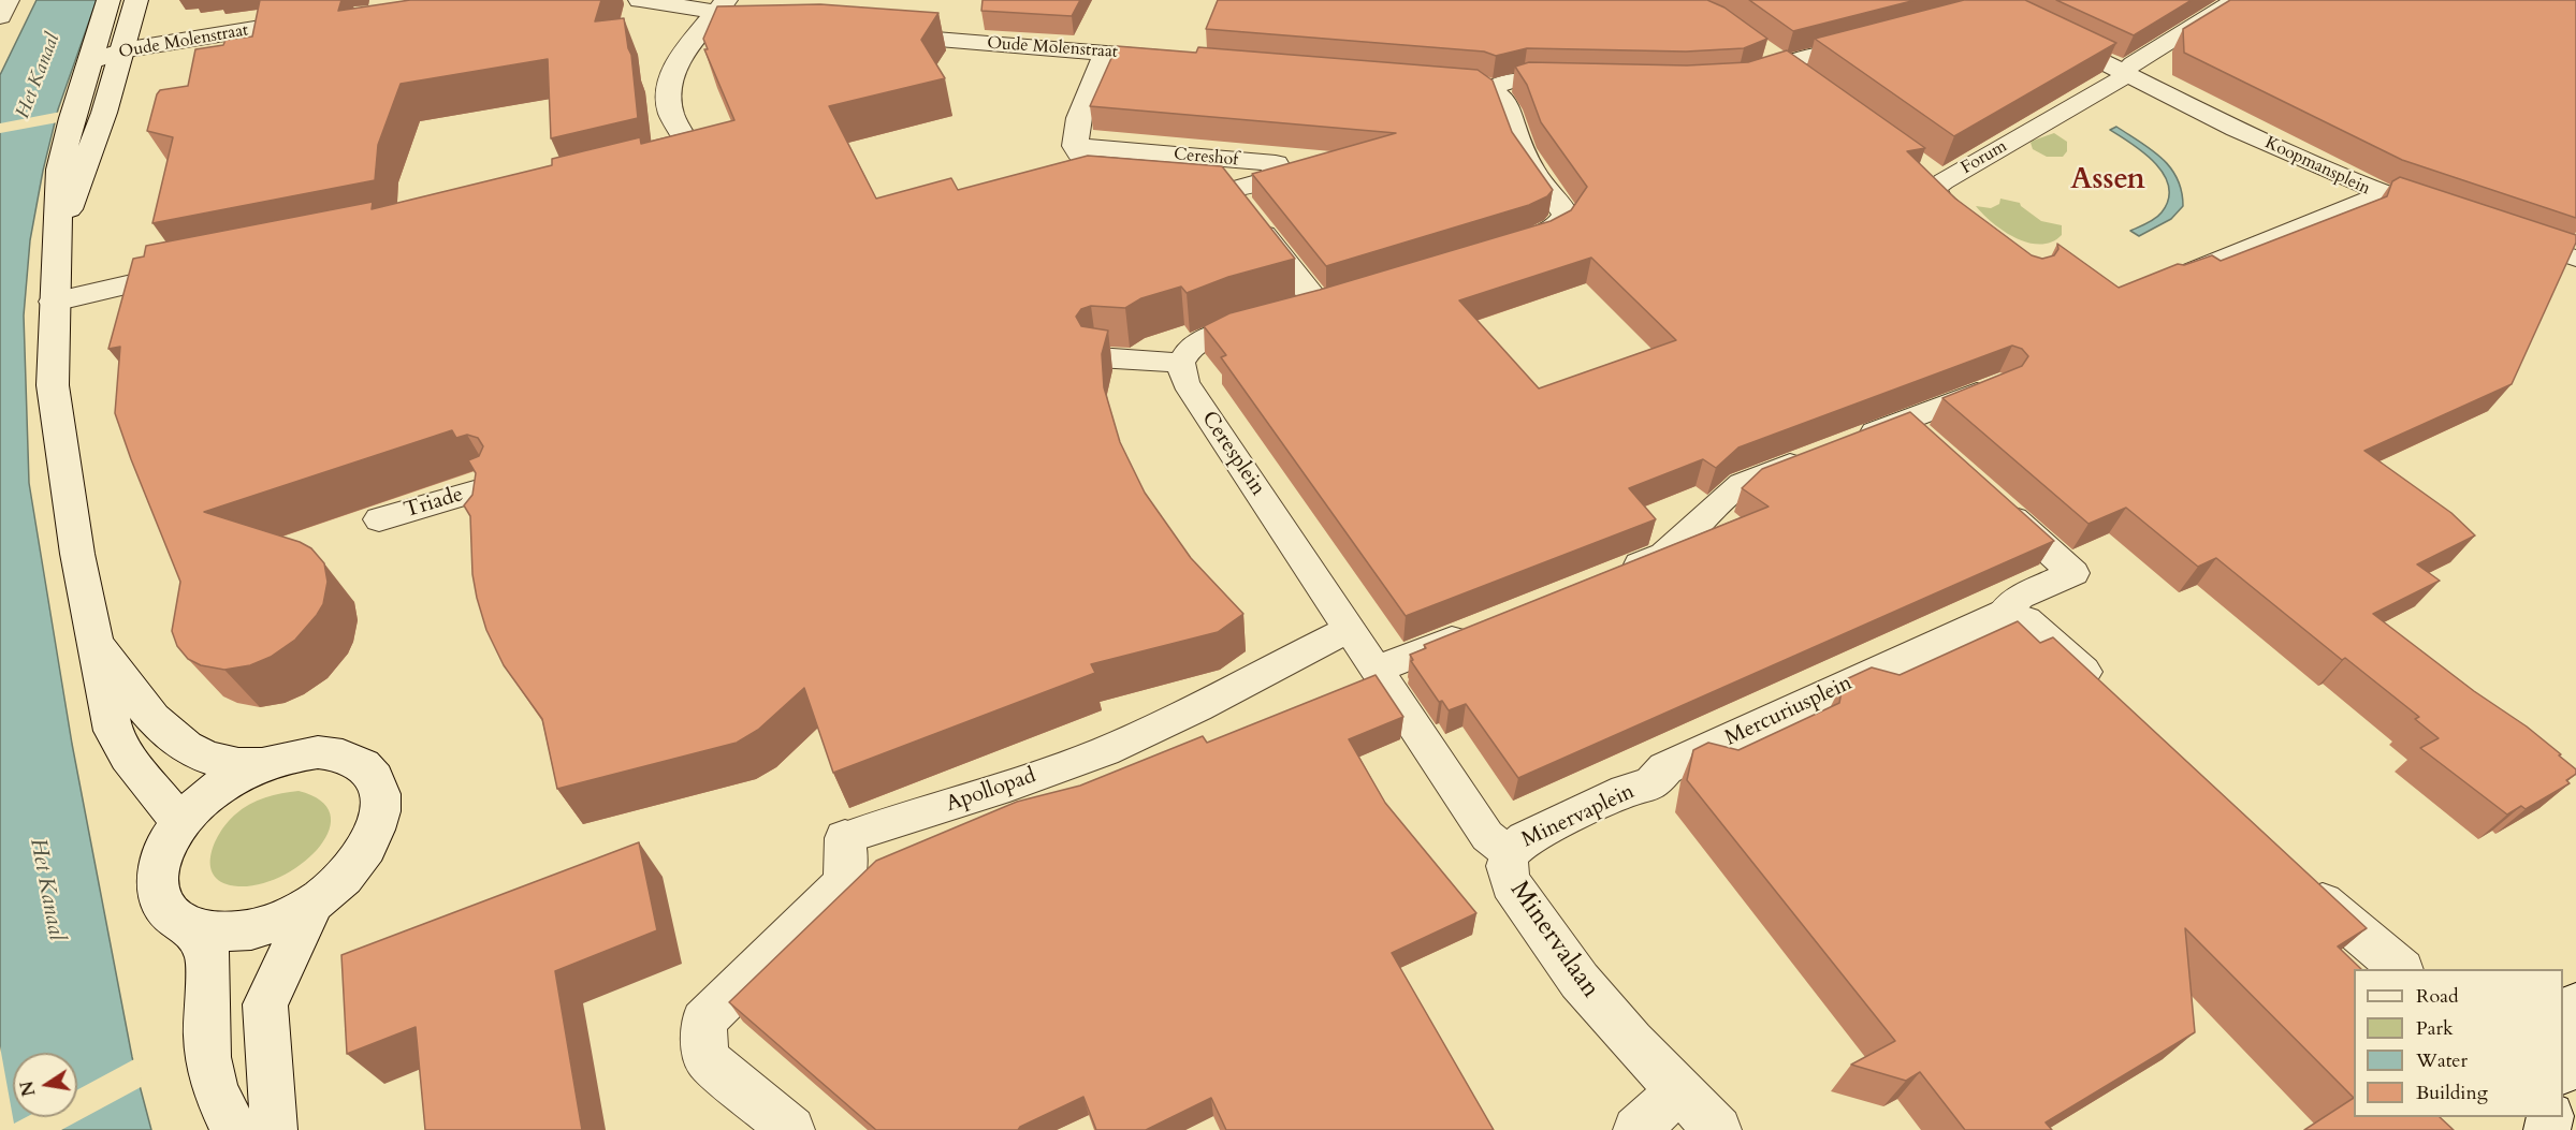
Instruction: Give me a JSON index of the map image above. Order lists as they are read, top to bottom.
{
  "streets": {
    "street": [
      "Oude Molenstraat",
      "Cereshof",
      "Forum",
      "Koopmansplein",
      "Ceresplein",
      "Triade",
      "Mercuriusplein",
      "Apollopad",
      "Minervaplein",
      "Minervalaan"
    ]
  },
  "crossings": [
    ["Forum", "Koopmansplein"],
    ["Ceresplein", "Apollopad"],
    ["Ceresplein", "Minervalaan"],
    ["Mercuriusplein", "Minervaplein"],
    ["Minervaplein", "Minervalaan"]
  ],
  "districts": ["Assen"],
  "water": ["Het Kanaal"],
  "legend": [
    "Road",
    "Park",
    "Water",
    "Building"
  ],
  "north": "left"
}
